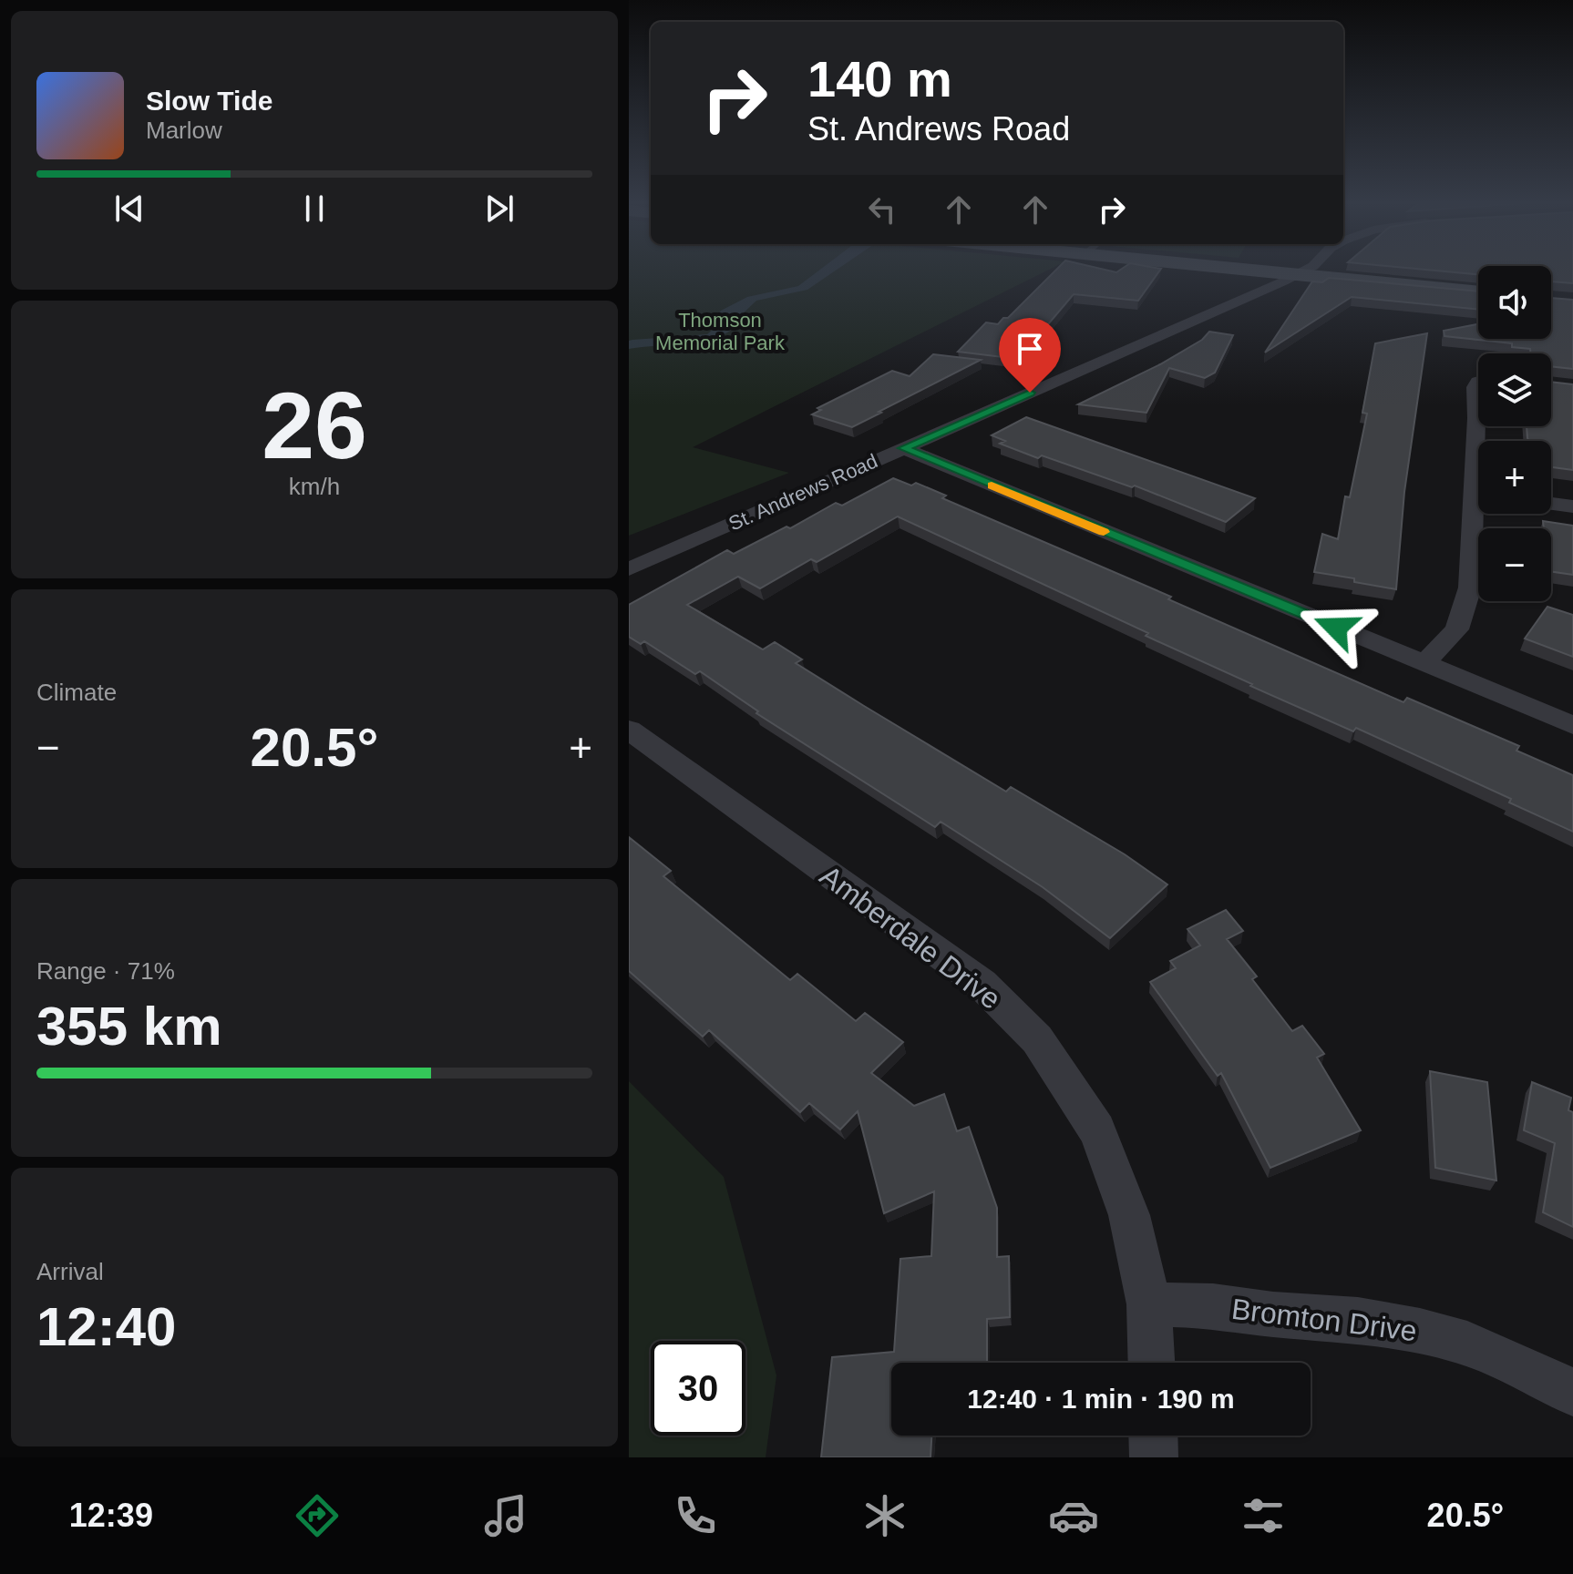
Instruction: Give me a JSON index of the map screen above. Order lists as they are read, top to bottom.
{
  "streets": {
    "street": ["St. Andrews Road", "Amberdale Drive", "Bromton Drive"]
  },
  "crossings": [
    ["Amberdale Drive", "Bromton Drive"]
  ],
  "parks": ["Thomson Memorial Park"],
  "page": {
    "turn": ["140 m", "St. Andrews Road"],
    "song": ["Slow Tide", "Marlow"],
    "map_buttons": ["+", "−"],
    "tile": [
      ["26", "km/h"],
      "Climate",
      ["Range · 71%", "355 km"],
      ["Arrival", "12:40"]
    ],
    "heat": ["−", "20.5°", "+"],
    "limit": "30",
    "trip": "12:40 · 1 min · 190 m",
    "tabs": ["12:39", "20.5°"]
  }
}
